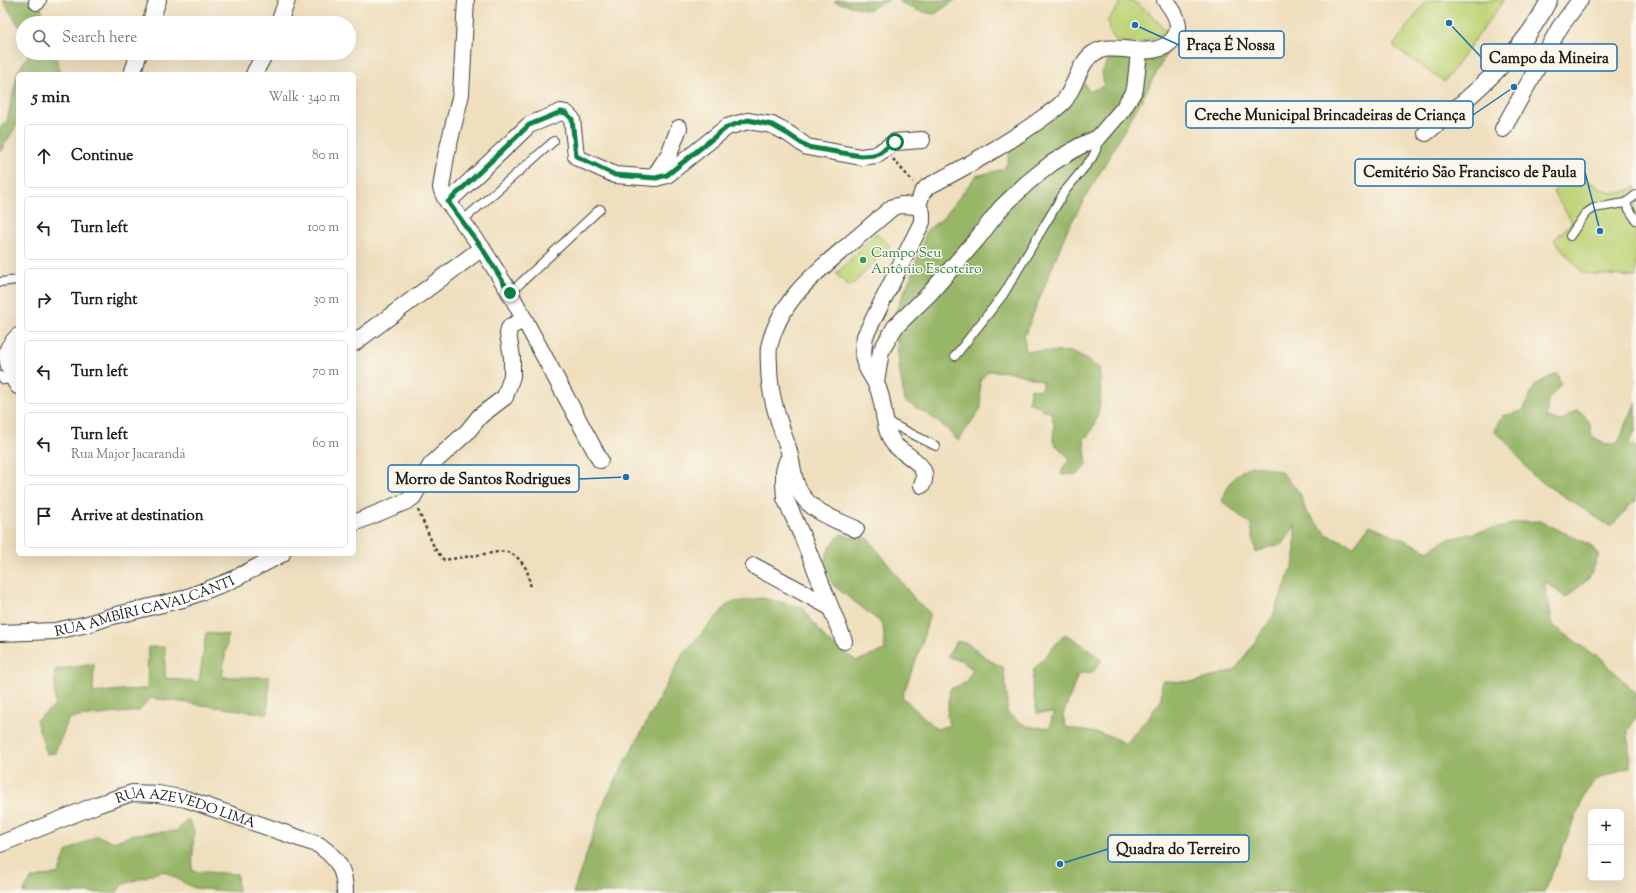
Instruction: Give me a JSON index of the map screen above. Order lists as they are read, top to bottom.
{
  "streets": {
    "street": ["RUA AMBÍRI CAVALCÂNTI", "RUA AZEVEDO LIMA"]
  },
  "places": [
    "Campo da Mineira",
    "Praça É Nossa",
    "Creche Municipal Brincadeiras de Criança",
    "Cemitério São Francisco de Paula",
    "Campo Seu Antônio Escoteiro",
    "Morro de Santos Rodrigues",
    "Quadra do Terreiro"
  ],
  "page": {
    "search": "Search here",
    "heading": ["5 min", "Walk · 340 m"],
    "list": [
      ["Continue", "80 m"],
      ["Turn left", "100 m"],
      ["Turn right", "30 m"],
      ["Turn left", "70 m"],
      ["Turn left", "Rua Major Jacarandá", "60 m"],
      "Arrive at destination"
    ],
    "map_buttons": ["+", "−"]
  }
}
